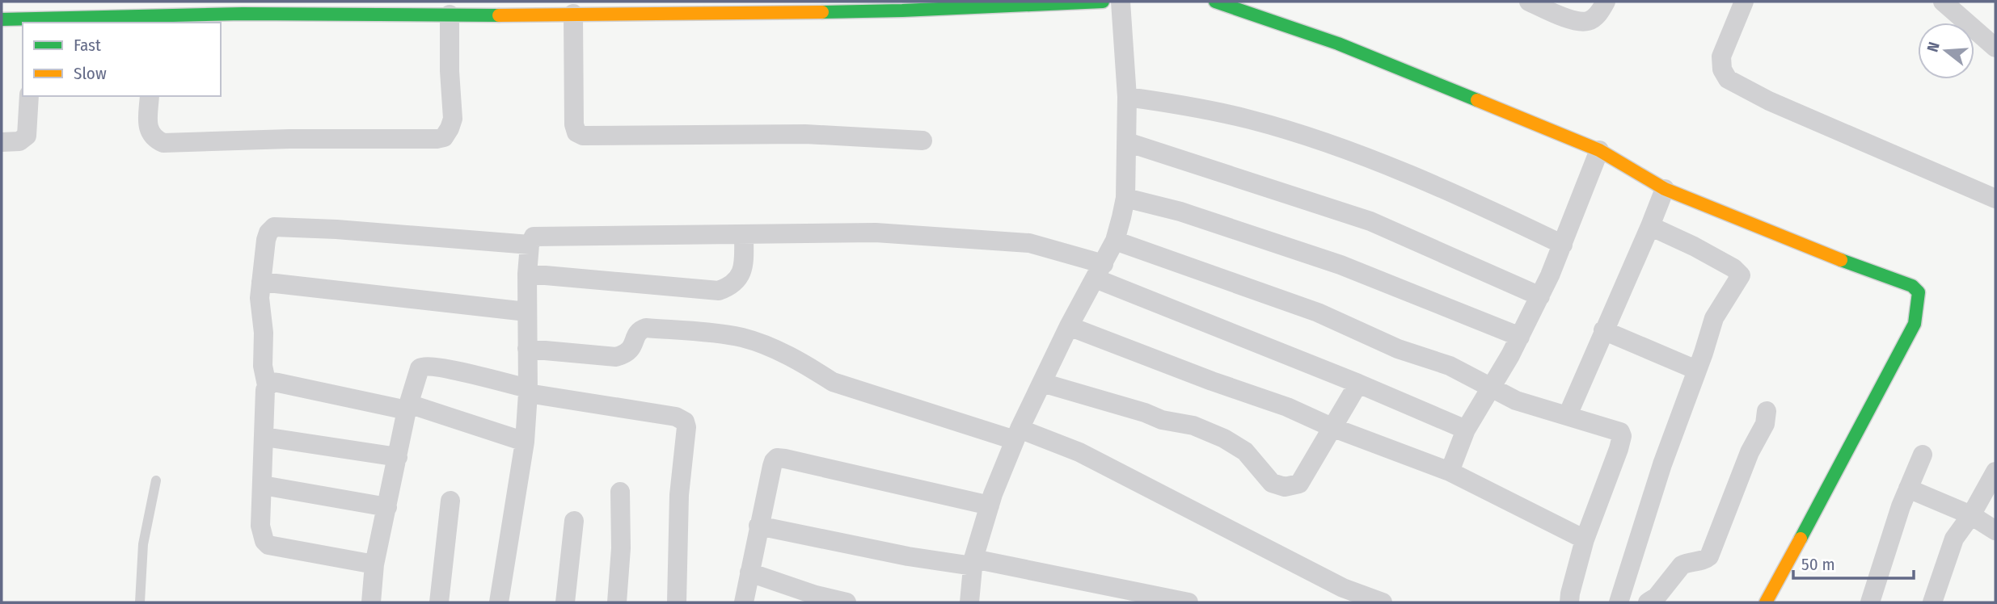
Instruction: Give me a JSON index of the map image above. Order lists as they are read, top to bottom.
{
  "legend": ["Fast", "Slow"],
  "scale_bar": "50 m",
  "north": "left"
}
